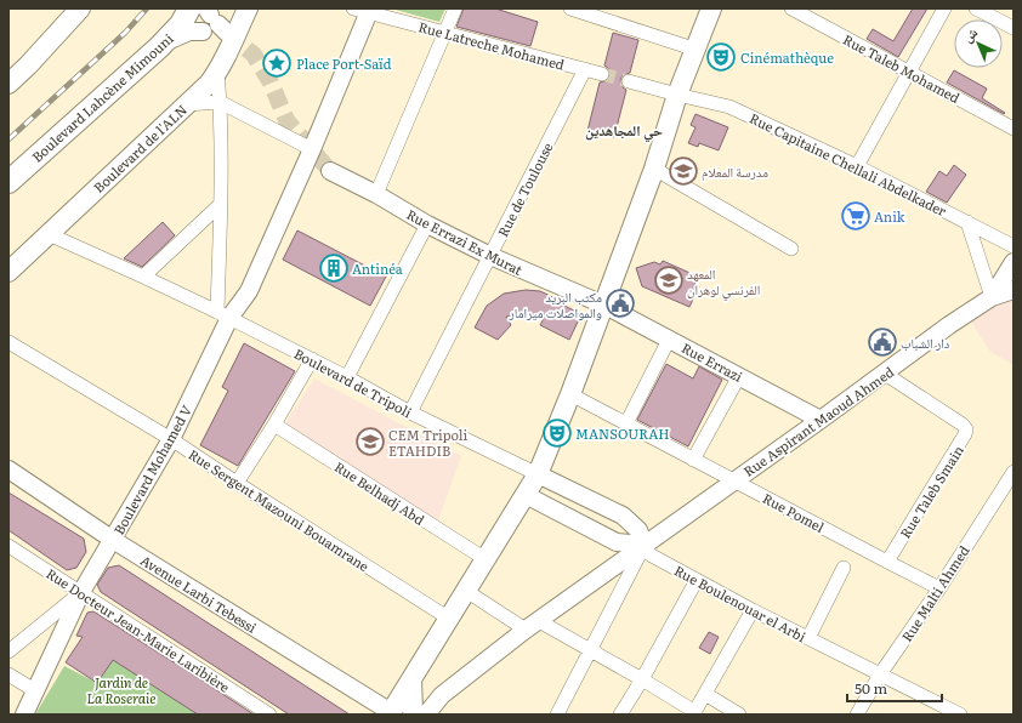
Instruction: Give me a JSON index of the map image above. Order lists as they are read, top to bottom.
{
  "streets": {
    "main road": ["Boulevard Lahcène Mimouni", "Boulevard de l'ALN"],
    "street": [
      "Rue Latreche Mohamed",
      "Rue Taleb Mohamed",
      "Rue Capitaine Chellali Abdelkader",
      "Rue de Toulouse",
      "Rue Errazi Ex Murat",
      "Rue Errazi",
      "Boulevard de Tripoli",
      "Rue Aspirant Maoud Ahmed",
      "Boulevard Mohamed V",
      "Rue Taleb Smain",
      "Rue Belhadj Abd",
      "Rue Sergent Mazouni Bouamrane",
      "Rue Pomel",
      "Avenue Larbi Tebessi",
      "Rue Malti Ahmed",
      "Rue Boulenouar el Arbi",
      "Rue Docteur Jean-Marie Laribière"
    ]
  },
  "crossings": [
    ["Rue Latreche Mohamed", "Rue de Toulouse"],
    ["Rue Latreche Mohamed", "Boulevard Mohamed V"],
    ["Boulevard de l'ALN", "Boulevard de Tripoli"],
    ["Rue de Toulouse", "Rue Errazi Ex Murat"],
    ["Rue de Toulouse", "Boulevard de Tripoli"],
    ["Rue Errazi Ex Murat", "Rue Errazi"],
    ["Rue Errazi", "Rue Aspirant Maoud Ahmed"],
    ["Boulevard de Tripoli", "Rue Aspirant Maoud Ahmed"],
    ["Boulevard de Tripoli", "Boulevard Mohamed V"],
    ["Boulevard de Tripoli", "Rue Boulenouar el Arbi"],
    ["Rue Aspirant Maoud Ahmed", "Rue Taleb Smain"],
    ["Rue Aspirant Maoud Ahmed", "Rue Pomel"],
    ["Rue Aspirant Maoud Ahmed", "Avenue Larbi Tebessi"],
    ["Rue Aspirant Maoud Ahmed", "Rue Boulenouar el Arbi"],
    ["Boulevard Mohamed V", "Rue Sergent Mazouni Bouamrane"],
    ["Boulevard Mohamed V", "Avenue Larbi Tebessi"],
    ["Boulevard Mohamed V", "Rue Docteur Jean-Marie Laribière"],
    ["Rue Taleb Smain", "Rue Pomel"],
    ["Rue Pomel", "Rue Malti Ahmed"],
    ["Rue Malti Ahmed", "Rue Boulenouar el Arbi"]
  ],
  "districts": ["حي المجاهدين"],
  "parks": ["Jardin de La Roseraie"],
  "places": {
    "theatre": ["Cinémathèque", "MANSOURAH"],
    "place": ["Place Port-Saïd"],
    "school or university": ["مدرسة المعلام", "المعهد الفرنسي لوهران", "CEM Tripoli ETAHDIB"],
    "supermarket": ["Anik"],
    "building": ["Antinéa"],
    "public building": ["مكتب البريد والمواصلات ميرامار", "دار الشباب"]
  },
  "scale_bar": "50 m",
  "north": "top left"
}
